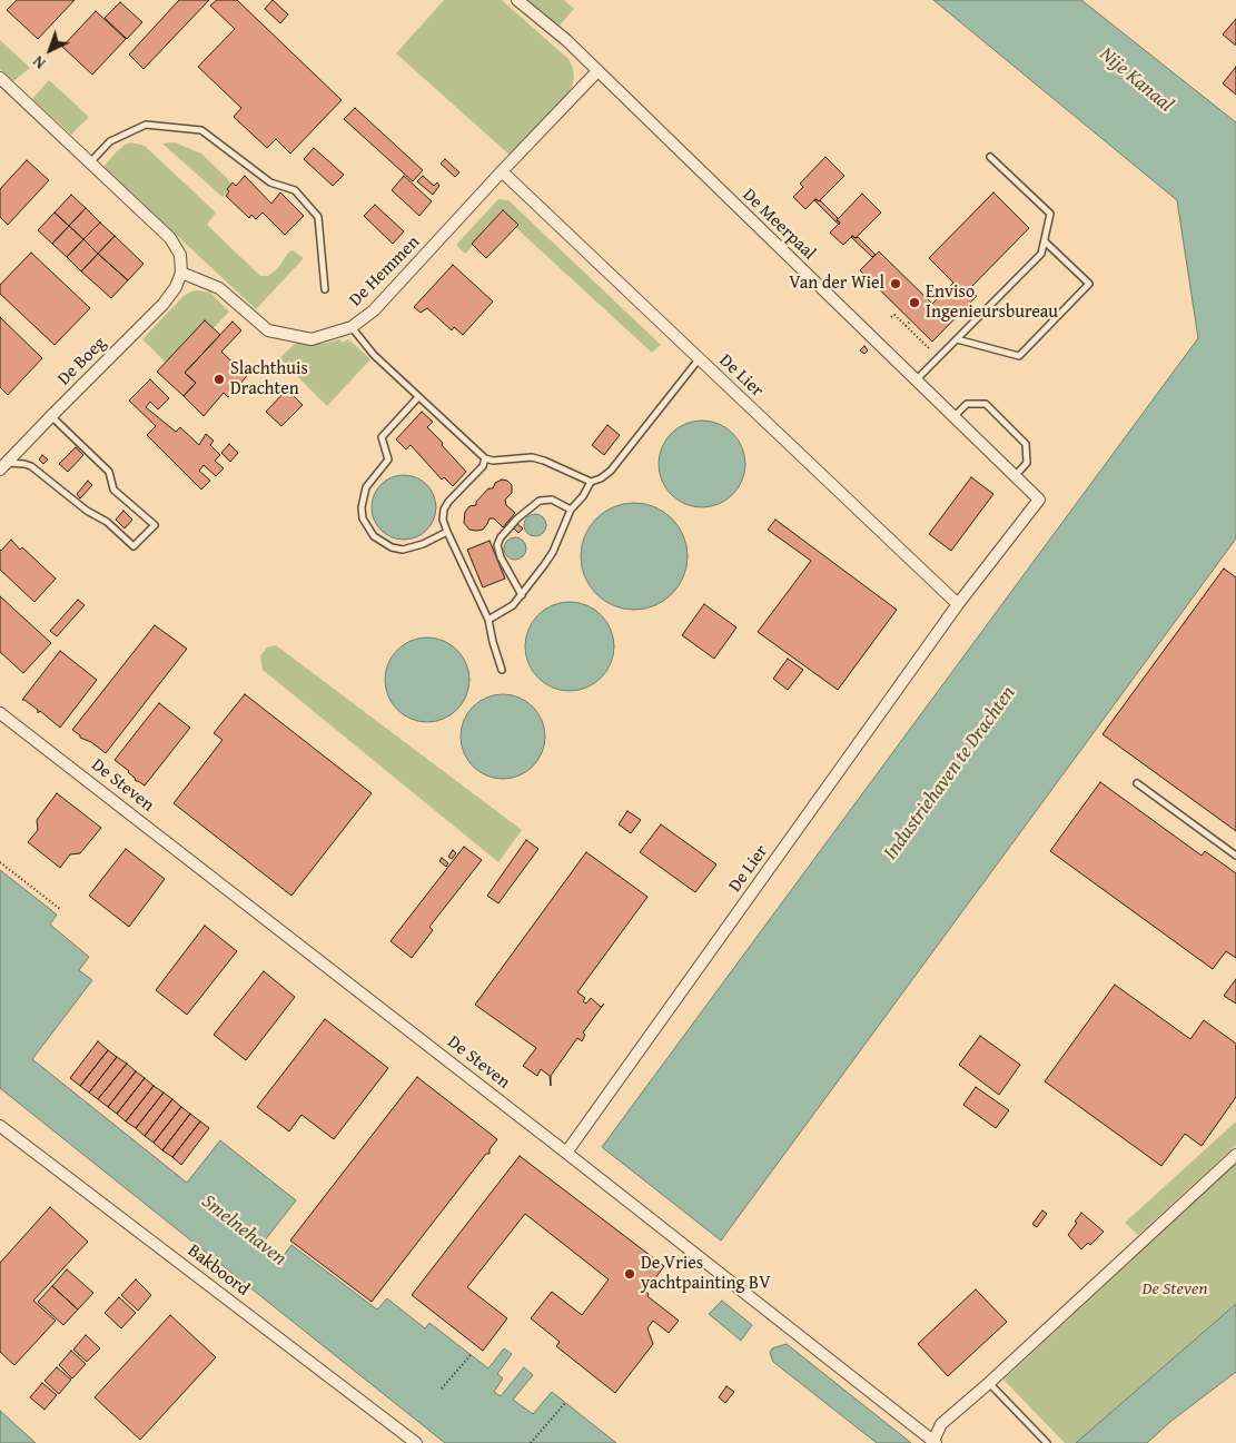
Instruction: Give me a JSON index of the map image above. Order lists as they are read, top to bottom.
{
  "streets": {
    "street": [
      "De Meerpaal",
      "De Hemmen",
      "De Boeg",
      "De Lier",
      "De Steven",
      "Bakboord"
    ]
  },
  "crossings": [
    ["De Meerpaal", "De Hemmen"],
    ["De Meerpaal", "De Lier"],
    ["De Hemmen", "De Boeg"],
    ["De Hemmen", "De Lier"],
    ["De Lier", "De Steven"]
  ],
  "water": ["Nije Kanaal", "Industriehaven te Drachten", "Smelnehaven"],
  "parks": ["De Steven"],
  "places": [
    "Van der Wiel",
    "Enviso Ingenieursbureau",
    "Slachthuis Drachten",
    "De Vries yachtpainting BV"
  ],
  "north": "bottom left"
}
